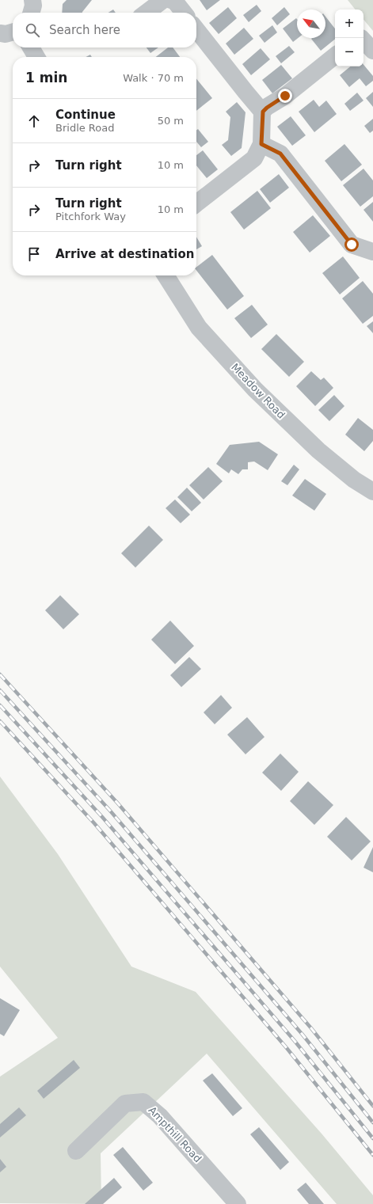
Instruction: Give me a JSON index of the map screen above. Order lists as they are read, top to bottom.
{
  "streets": {
    "street": ["Meadow Road", "Ampthill Road"]
  },
  "north": "top left",
  "page": {
    "map_buttons": ["+", "−"],
    "search": "Search here",
    "heading": ["1 min", "Walk · 70 m"],
    "list": [
      ["Continue", "Bridle Road", "50 m"],
      ["Turn right", "10 m"],
      ["Turn right", "Pitchfork Way", "10 m"],
      "Arrive at destination"
    ]
  }
}
